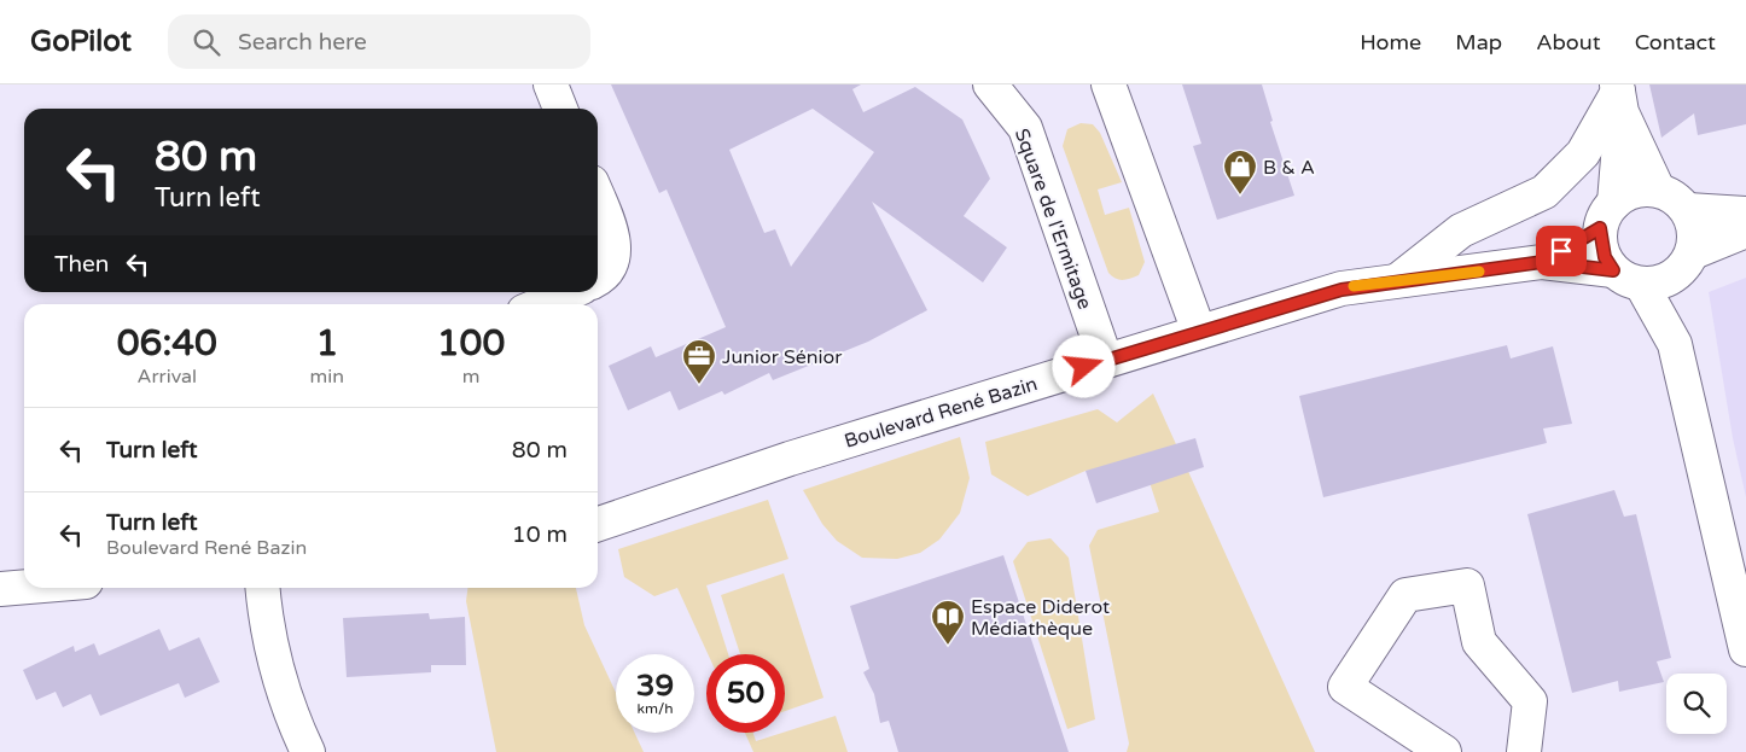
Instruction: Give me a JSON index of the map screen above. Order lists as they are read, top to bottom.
{
  "streets": {
    "main road": ["Square de l'Ermitage", "Boulevard René Bazin"]
  },
  "crossings": [
    ["Square de l'Ermitage", "Boulevard René Bazin"]
  ],
  "places": {
    "shop": ["B & A"],
    "office": ["Junior Sénior"],
    "library": ["Espace Diderot Médiathèque"]
  },
  "page": {
    "header": "GoPilot",
    "search": "Search here",
    "nav": [
      "Home",
      "Map",
      "About",
      "Contact"
    ],
    "turn": ["80 m", "Turn left"],
    "then": "Then",
    "eta": [
      "06:40",
      "Arrival",
      "1",
      "min",
      "100",
      "m"
    ],
    "list": [
      {
        "name": "Turn left",
        "value": "80 m"
      },
      {
        "name": "Turn left",
        "note": "Boulevard René Bazin",
        "value": "10 m"
      }
    ],
    "speed": "39 km/h",
    "limit": "50"
  }
}
